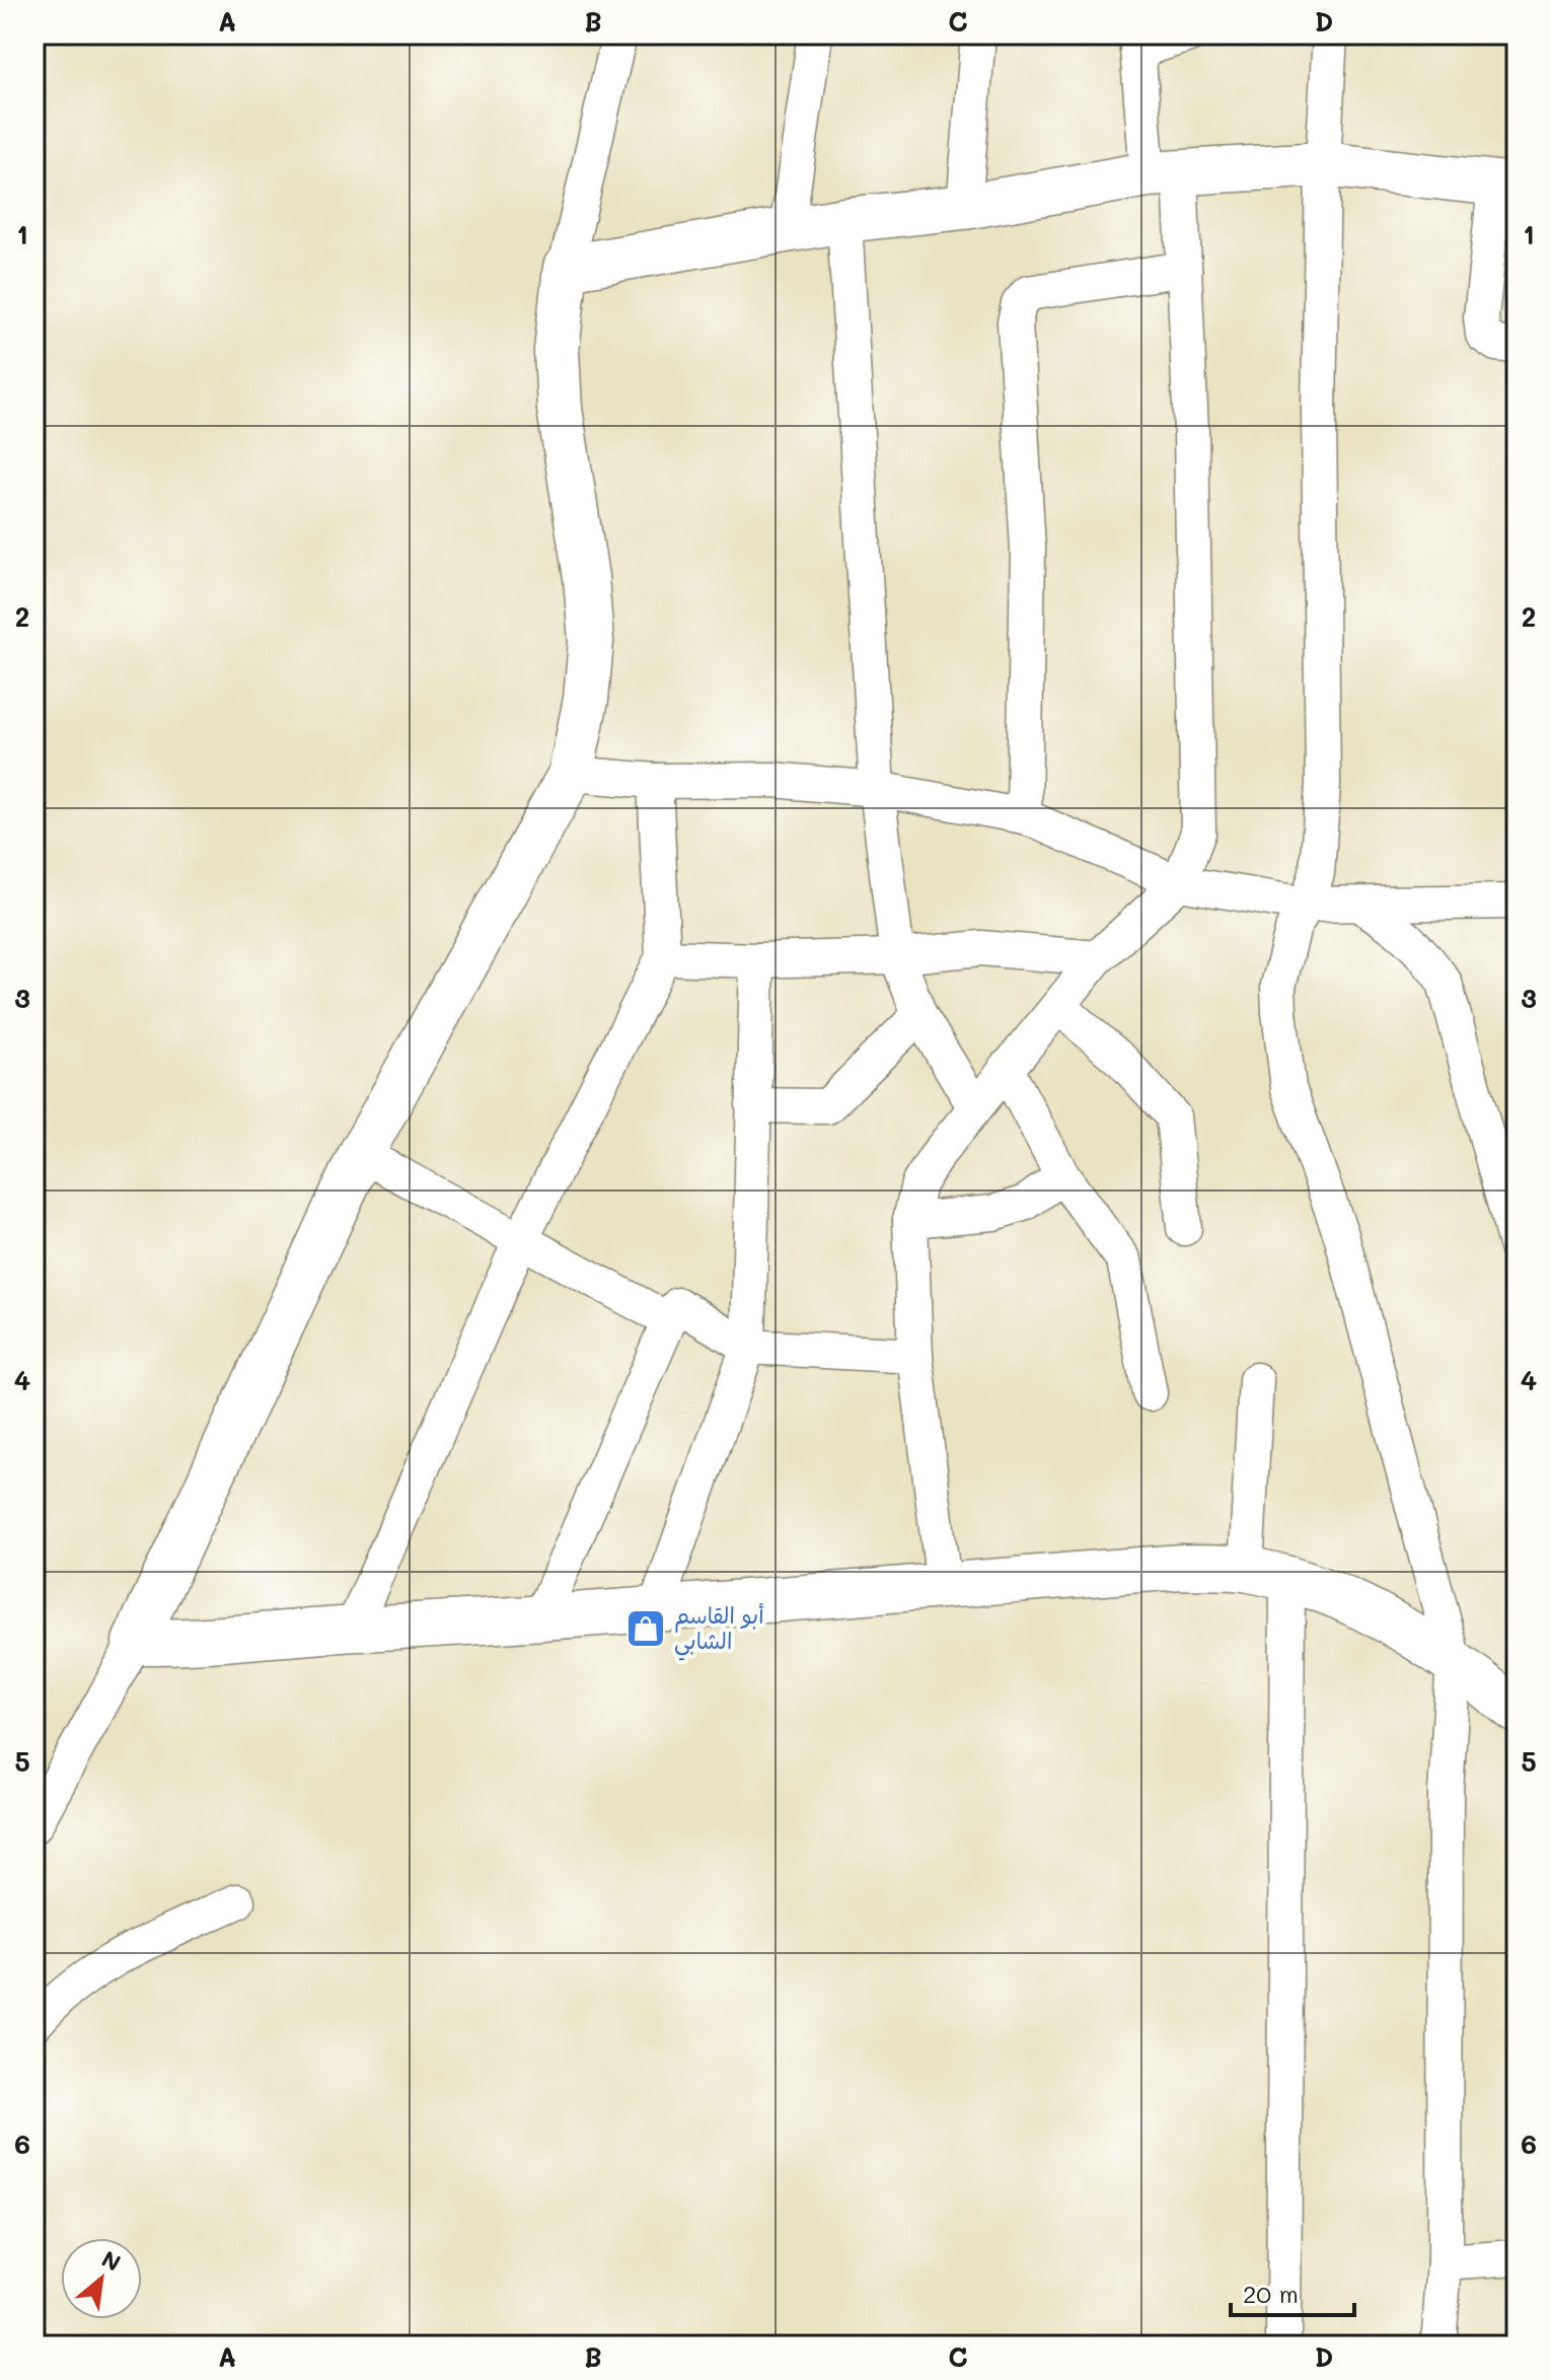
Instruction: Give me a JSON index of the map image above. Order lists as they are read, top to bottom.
{
  "places": {
    "shop": ["أبو القاسم الشابي"]
  },
  "scale_bar": "20 m",
  "north": "top right",
  "grid": {
    "columns": [
      "A",
      "B",
      "C",
      "D"
    ],
    "rows": [
      "1",
      "2",
      "3",
      "4",
      "5",
      "6"
    ]
  }
}
